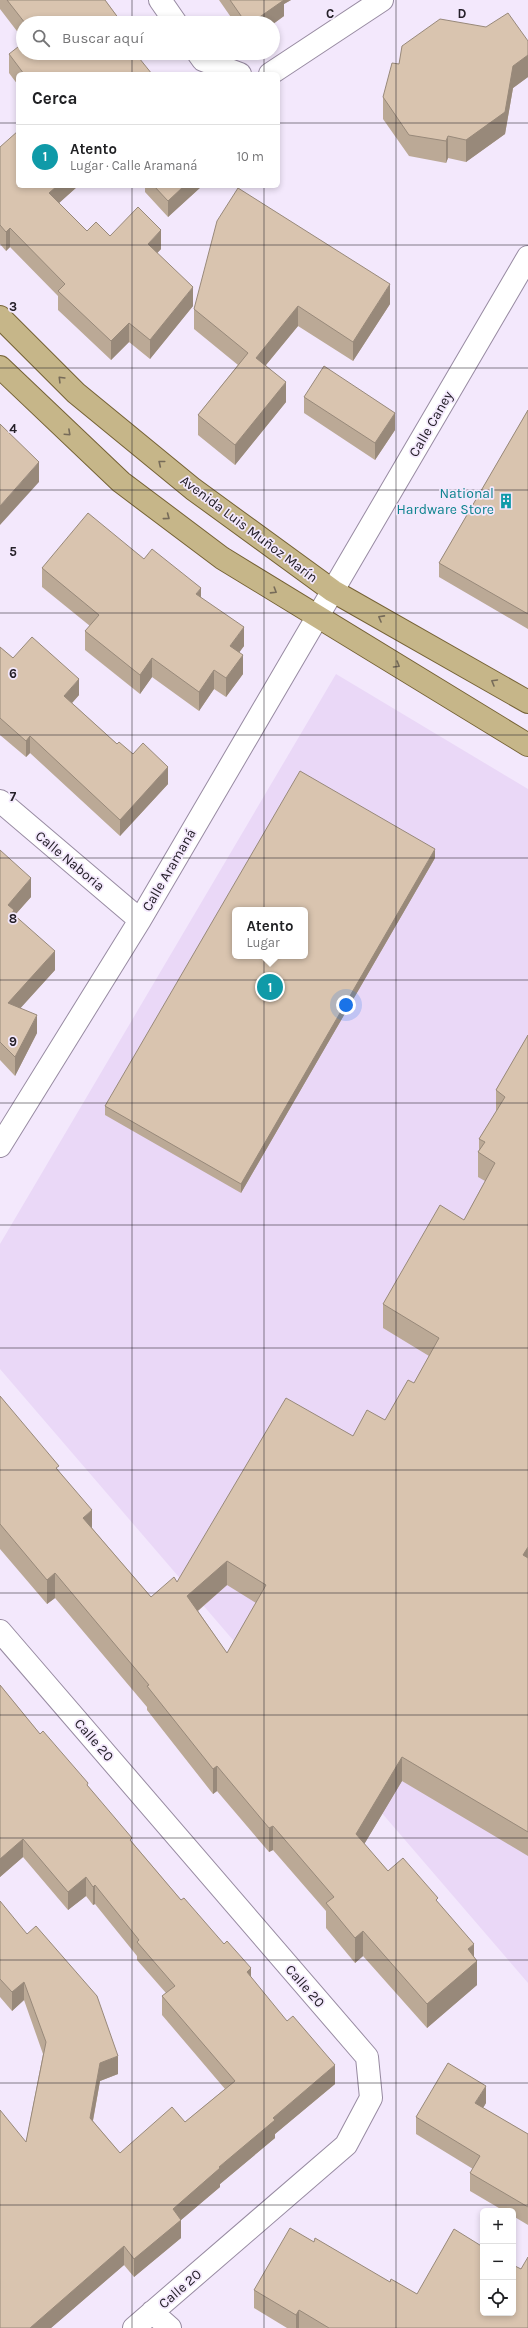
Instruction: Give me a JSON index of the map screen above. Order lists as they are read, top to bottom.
{
  "streets": {
    "main road": ["Avenida Luis Muñoz Marín"],
    "street": [
      "Calle Caney",
      "Calle Naboria",
      "Calle Aramaná",
      "Calle 20"
    ]
  },
  "crossings": [
    ["Calle Caney", "Avenida Luis Muñoz Marín"],
    ["Calle Caney", "Calle Aramaná"],
    ["Avenida Luis Muñoz Marín", "Calle Aramaná"],
    ["Calle Naboria", "Calle Aramaná"]
  ],
  "places": {
    "building": ["National Hardware Store"]
  },
  "page": {
    "search": "Buscar aquí",
    "heading": "Cerca",
    "list": [
      {
        "mark": "1",
        "name": "Atento",
        "note": "Lugar · Calle Aramaná",
        "value": "10 m"
      }
    ],
    "popup": ["Atento", "Lugar"],
    "pins": "1",
    "map_buttons": ["+", "−"]
  },
  "grid": {
    "columns": ["C", "D"],
    "rows": [
      "3",
      "4",
      "5",
      "6",
      "7",
      "8",
      "9"
    ]
  }
}
